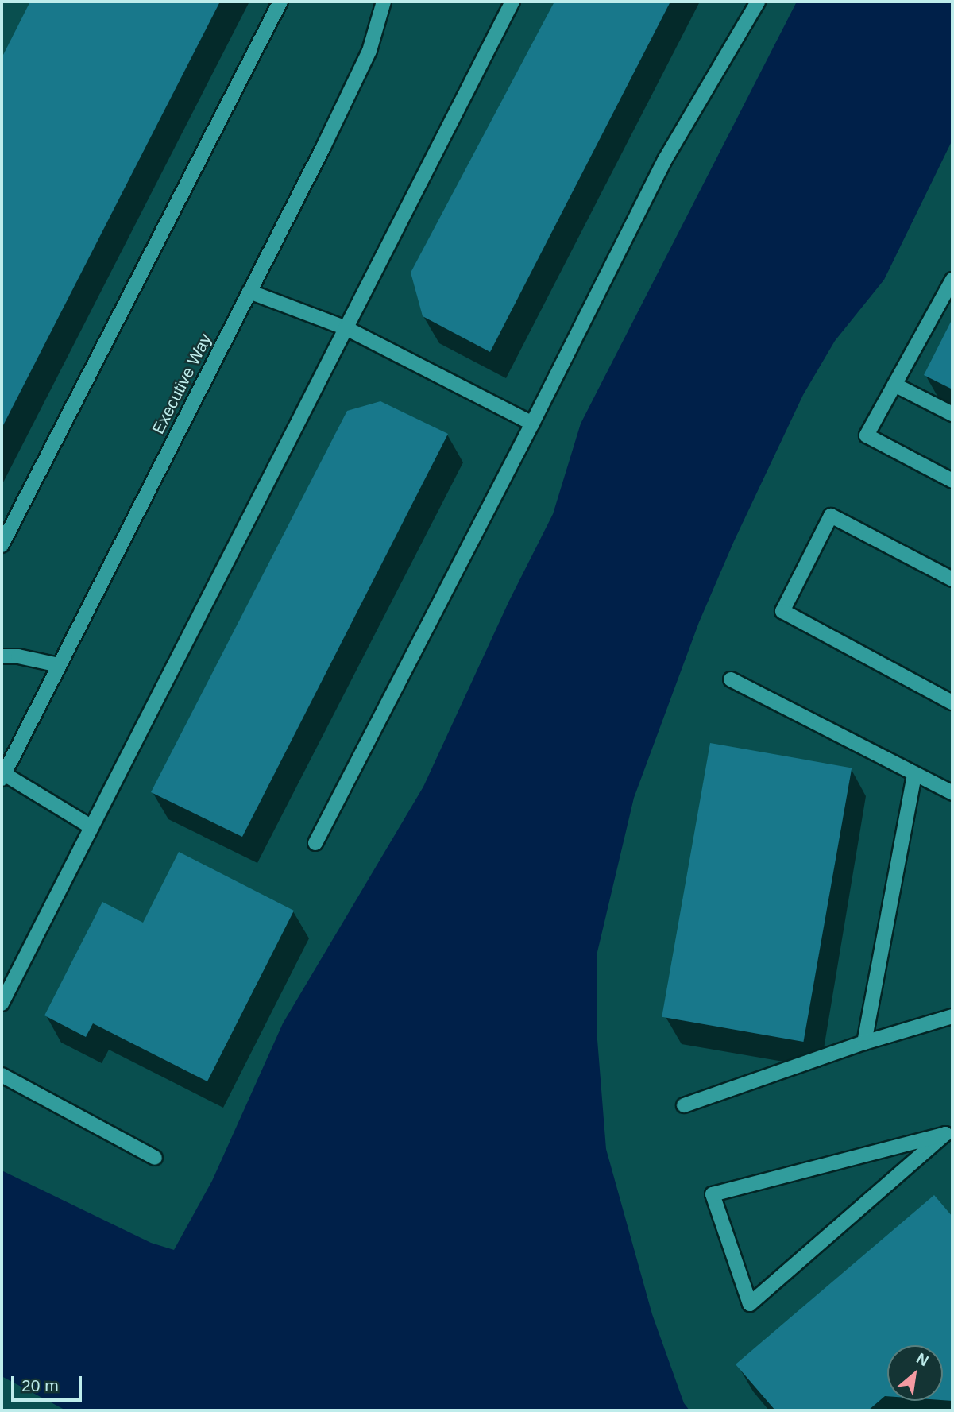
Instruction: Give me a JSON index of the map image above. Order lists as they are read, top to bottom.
{
  "streets": {
    "street": ["Executive Way"]
  },
  "scale_bar": "20 m",
  "north": "top right"
}
